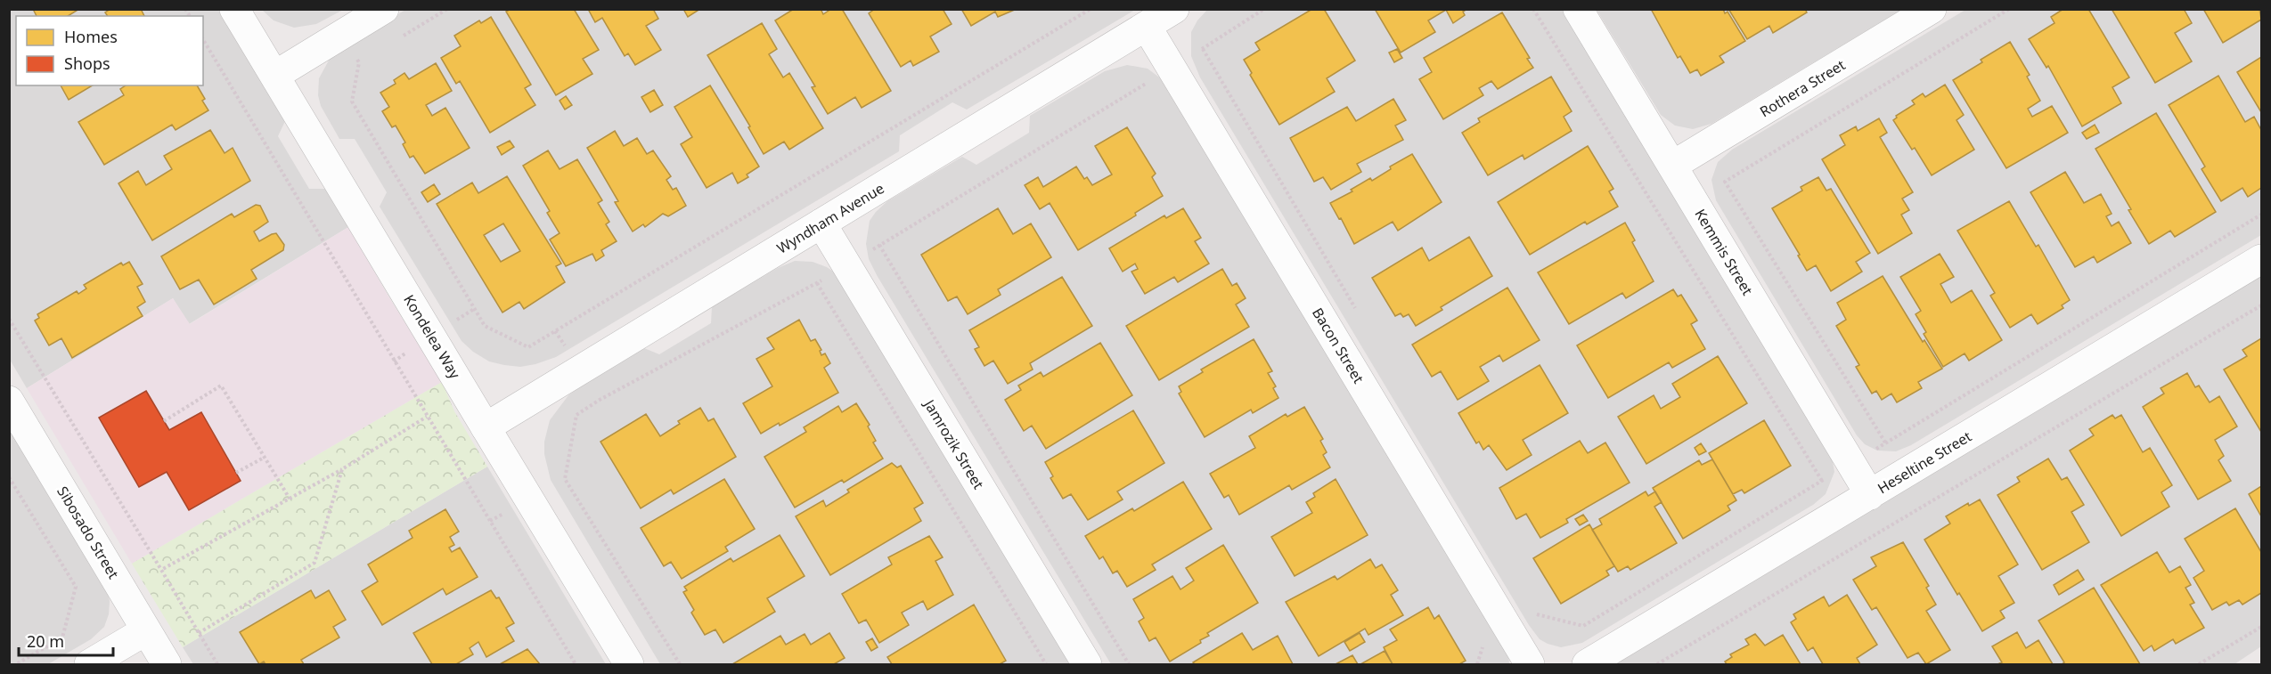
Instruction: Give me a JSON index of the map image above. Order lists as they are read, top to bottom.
{
  "streets": {
    "street": [
      "Rothera Street",
      "Wyndham Avenue",
      "Kemmis Street",
      "Kondelea Way",
      "Bacon Street",
      "Jamrozik Street",
      "Heseltine Street",
      "Sibosado Street"
    ]
  },
  "crossings": [
    ["Rothera Street", "Kemmis Street"],
    ["Wyndham Avenue", "Kondelea Way"],
    ["Wyndham Avenue", "Bacon Street"],
    ["Wyndham Avenue", "Jamrozik Street"],
    ["Kemmis Street", "Heseltine Street"]
  ],
  "legend": ["Homes", "Shops"],
  "scale_bar": "20 m"
}
